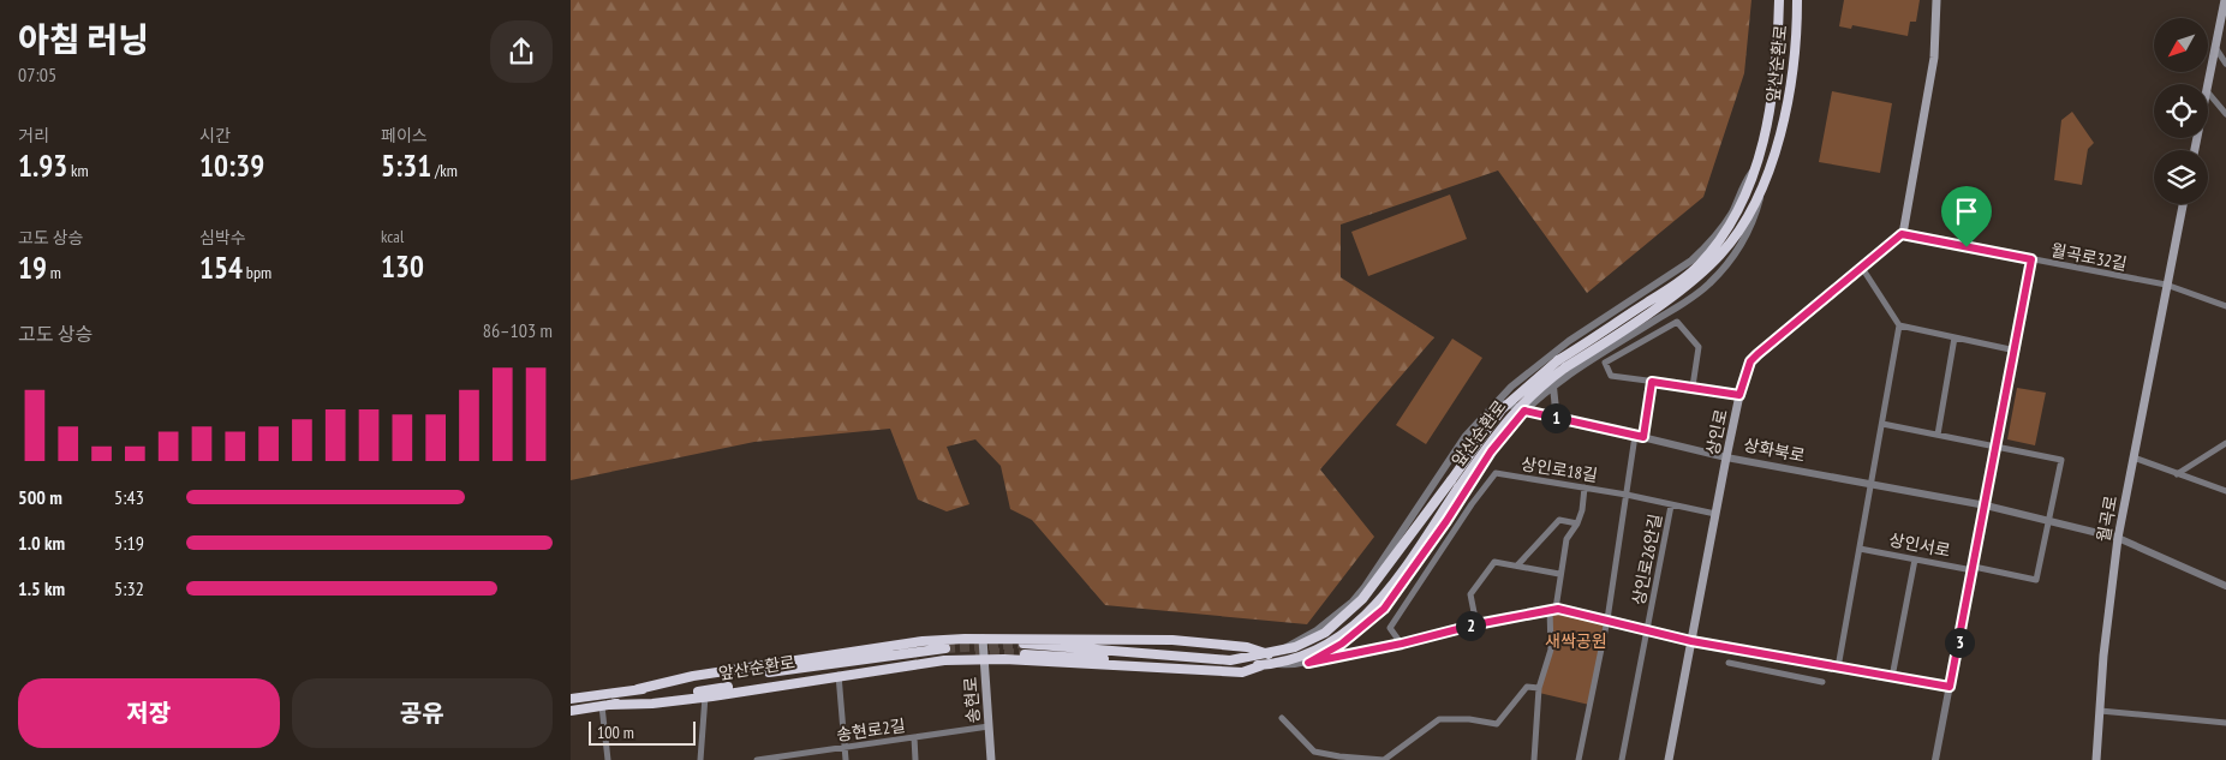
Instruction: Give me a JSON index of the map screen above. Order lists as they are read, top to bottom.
{
  "streets": {
    "highway": ["앞산순환로"],
    "main road": ["상인로", "월곡로", "송현로"],
    "street": [
      "월곡로32길",
      "상화북로",
      "상인로18길",
      "상인서로",
      "상인로26안길",
      "송현로2길"
    ]
  },
  "crossings": [
    ["월곡로32길", "상인로"],
    ["월곡로32길", "월곡로"],
    ["상인로", "상화북로"],
    ["상인로", "상인로18길"],
    ["상화북로", "월곡로"],
    ["상인로18길", "상인로26안길"],
    ["송현로", "송현로2길"]
  ],
  "parks": ["새싹공원"],
  "scale_bar": "100 m",
  "north": "bottom left",
  "page": {
    "heading": ["아침 러닝", "07:05"],
    "stats": [
      ["거리", "1.93 km"],
      ["시간", "10:39"],
      ["페이스", "5:31 /km"],
      ["고도 상승", "19 m"],
      ["심박수", "154 bpm"],
      ["kcal", "130"]
    ],
    "chart": ["고도 상승", "86–103 m"],
    "pins": ["1", "2", "3"],
    "list": [
      {
        "name": "500 m",
        "note": "5:43"
      },
      {
        "name": "1.0 km",
        "note": "5:19"
      },
      {
        "name": "1.5 km",
        "note": "5:32"
      }
    ],
    "buttons": ["저장", "공유"],
    "scale": "100 m"
  }
}
